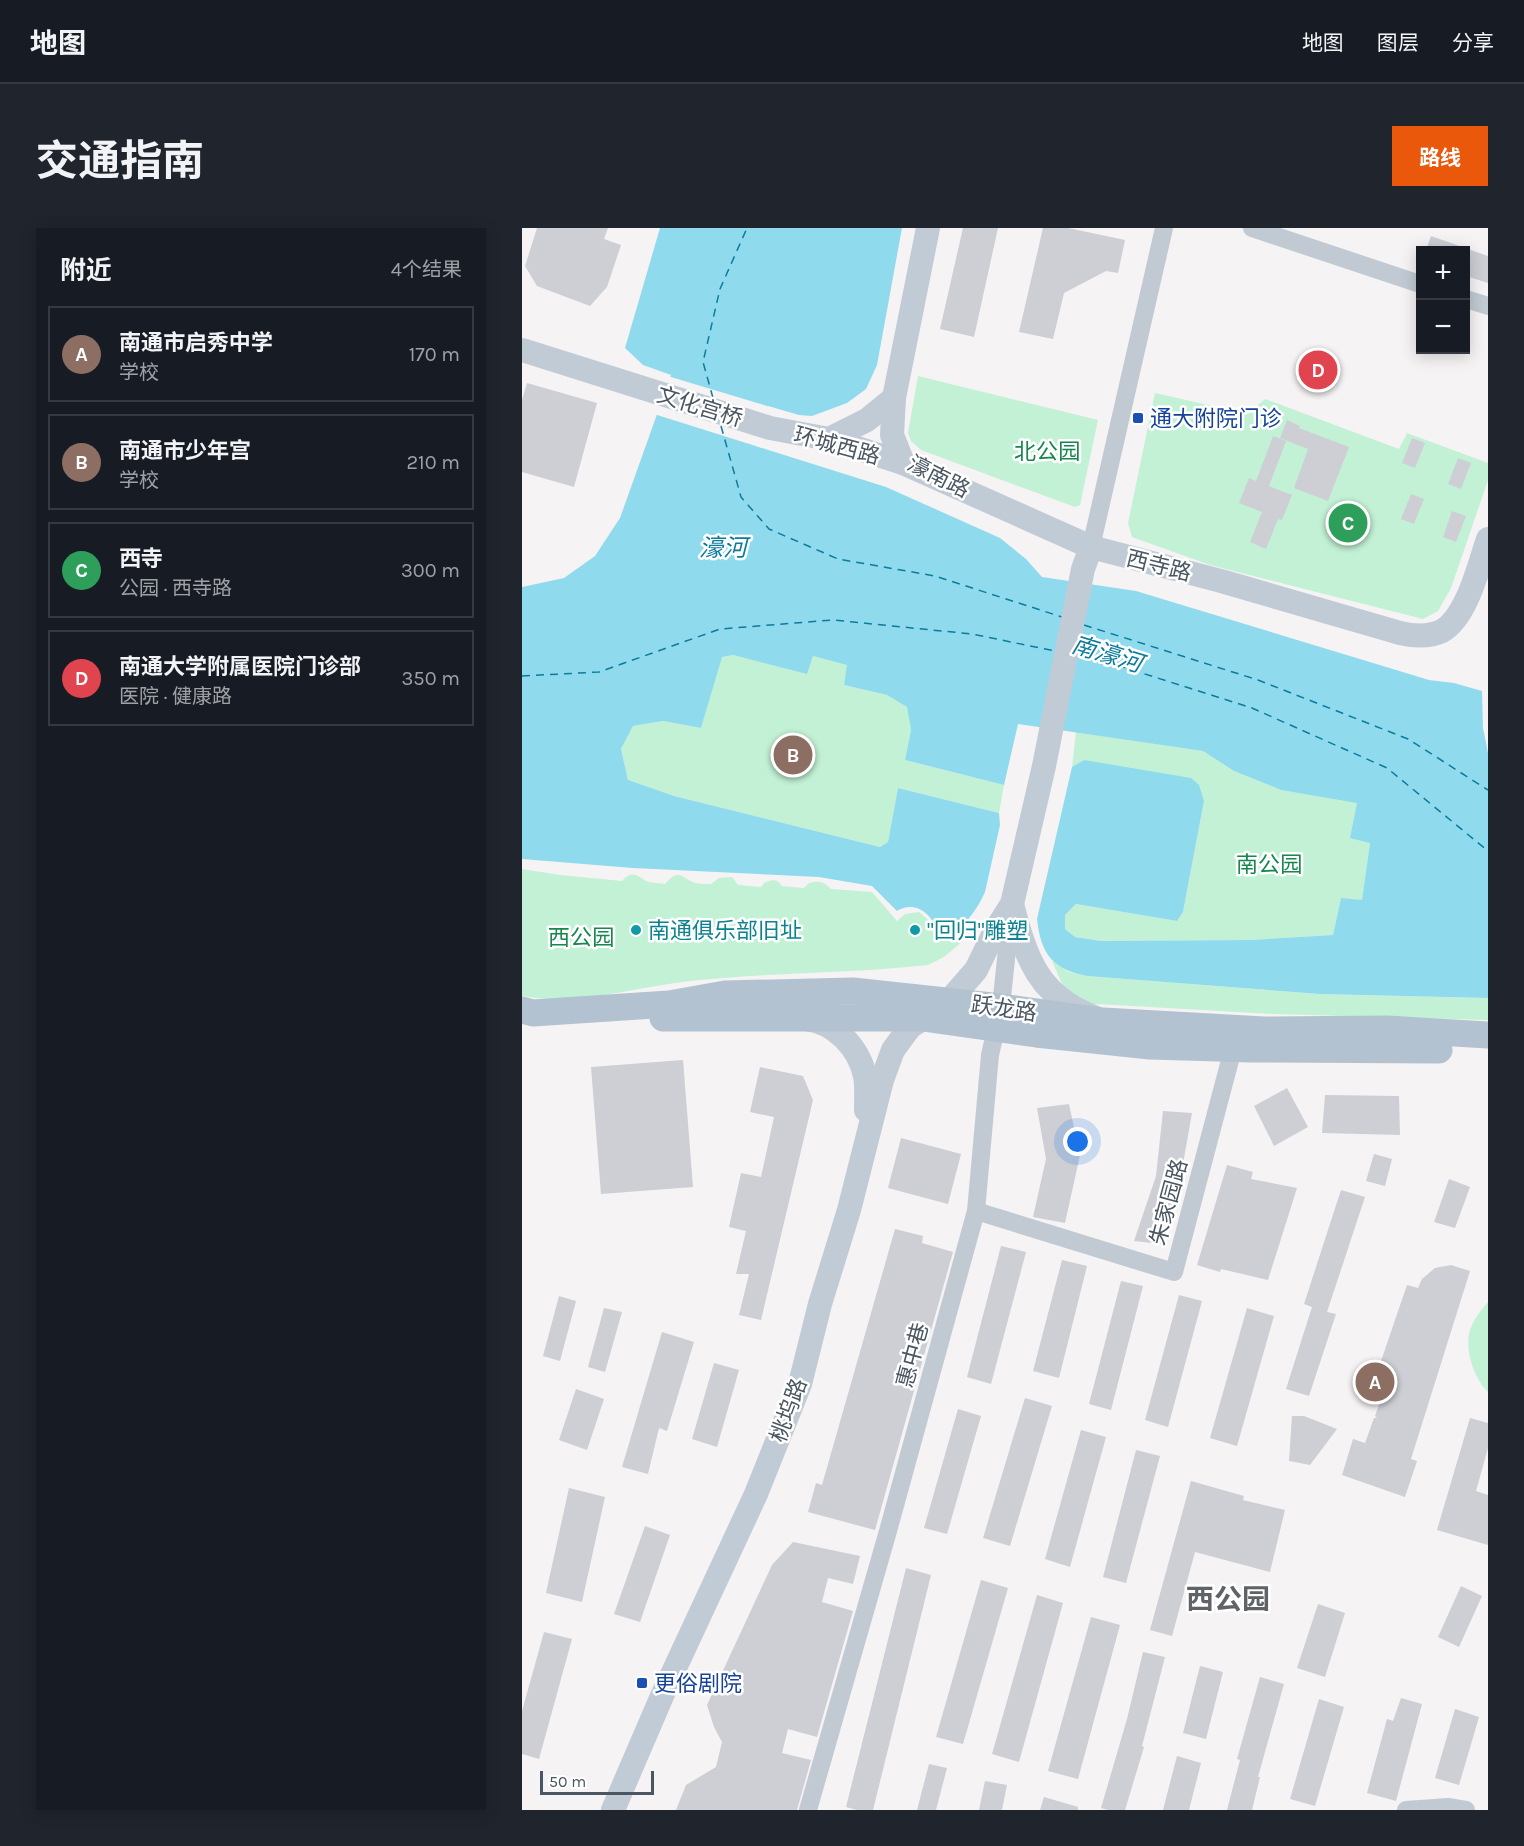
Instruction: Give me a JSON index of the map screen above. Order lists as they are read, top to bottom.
{
  "streets": {
    "main road": ["跃龙路"],
    "street": [
      "文化宫桥",
      "环城西路",
      "濠南路",
      "西寺路",
      "朱家园路",
      "惠中巷",
      "桃坞路"
    ]
  },
  "crossings": [
    ["文化宫桥", "环城西路"],
    ["环城西路", "濠南路"],
    ["濠南路", "西寺路"],
    ["跃龙路", "朱家园路"],
    ["跃龙路", "惠中巷"],
    ["跃龙路", "桃坞路"],
    ["朱家园路", "惠中巷"]
  ],
  "districts": ["西公园"],
  "water": ["濠河", "南濠河"],
  "parks": ["北公园", "南公园", "西公园"],
  "places": {
    "transit": ["通大附院门诊", "更俗剧院"],
    "other": ["南通俱乐部旧址", "\"回归\"雕塑"]
  },
  "scale_bar": "50 m",
  "page": {
    "header": "地图",
    "nav": ["地图", "图层", "分享"],
    "title": "交通指南",
    "buttons": "路线",
    "heading": ["附近", "4个结果"],
    "map_buttons": ["+", "−"],
    "list": [
      {
        "mark": "A",
        "name": "南通市启秀中学",
        "note": "学校",
        "value": "170 m"
      },
      {
        "mark": "B",
        "name": "南通市少年宫",
        "note": "学校",
        "value": "210 m"
      },
      {
        "mark": "C",
        "name": "西寺",
        "note": "公园 · 西寺路",
        "value": "300 m"
      },
      {
        "mark": "D",
        "name": "南通大学附属医院门诊部",
        "note": "医院 · 健康路",
        "value": "350 m"
      }
    ],
    "pins": [
      "D",
      "C",
      "B",
      "A"
    ],
    "scale": "50 m"
  }
}
